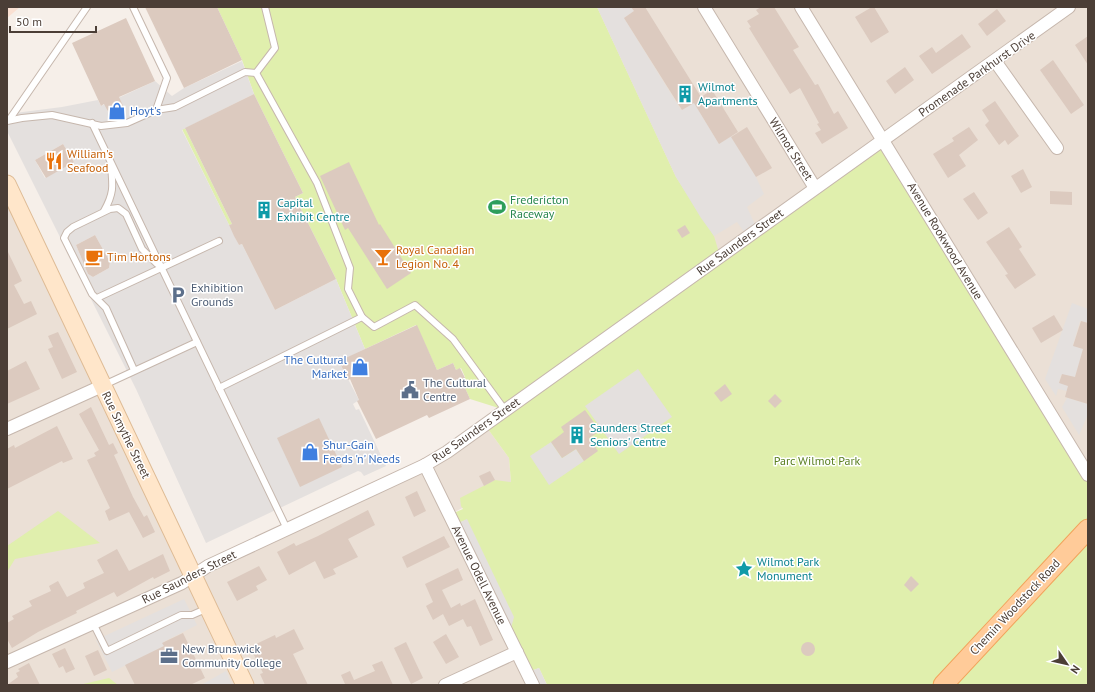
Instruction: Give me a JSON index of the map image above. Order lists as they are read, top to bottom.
{
  "streets": {
    "main road": ["Rue Smythe Street", "Chemin Woodstock Road"],
    "street": [
      "Promenade Parkhurst Drive",
      "Wilmot Street",
      "Avenue Rookwood Avenue",
      "Rue Saunders Street",
      "Avenue Odell Avenue"
    ]
  },
  "crossings": [
    ["Promenade Parkhurst Drive", "Avenue Rookwood Avenue"],
    ["Promenade Parkhurst Drive", "Rue Saunders Street"],
    ["Wilmot Street", "Rue Saunders Street"],
    ["Avenue Rookwood Avenue", "Rue Saunders Street"],
    ["Rue Saunders Street", "Rue Smythe Street"],
    ["Rue Saunders Street", "Avenue Odell Avenue"]
  ],
  "parks": ["Parc Wilmot Park"],
  "places": {
    "building": ["Wilmot Apartments", "Capital Exhibit Centre", "Saunders Street Seniors' Centre"],
    "shop": ["Hoyt's", "The Cultural Market", "Shur-Gain Feeds 'n' Needs"],
    "restaurant": ["William's Seafood"],
    "sports": ["Fredericton Raceway"],
    "cafe": ["Tim Hortons"],
    "bar": ["Royal Canadian Legion No. 4"],
    "parking": ["Exhibition Grounds"],
    "public building": ["The Cultural Centre"],
    "place": ["Wilmot Park Monument"],
    "office": ["New Brunswick Community College"]
  },
  "scale_bar": "50 m",
  "north": "bottom right"
}
